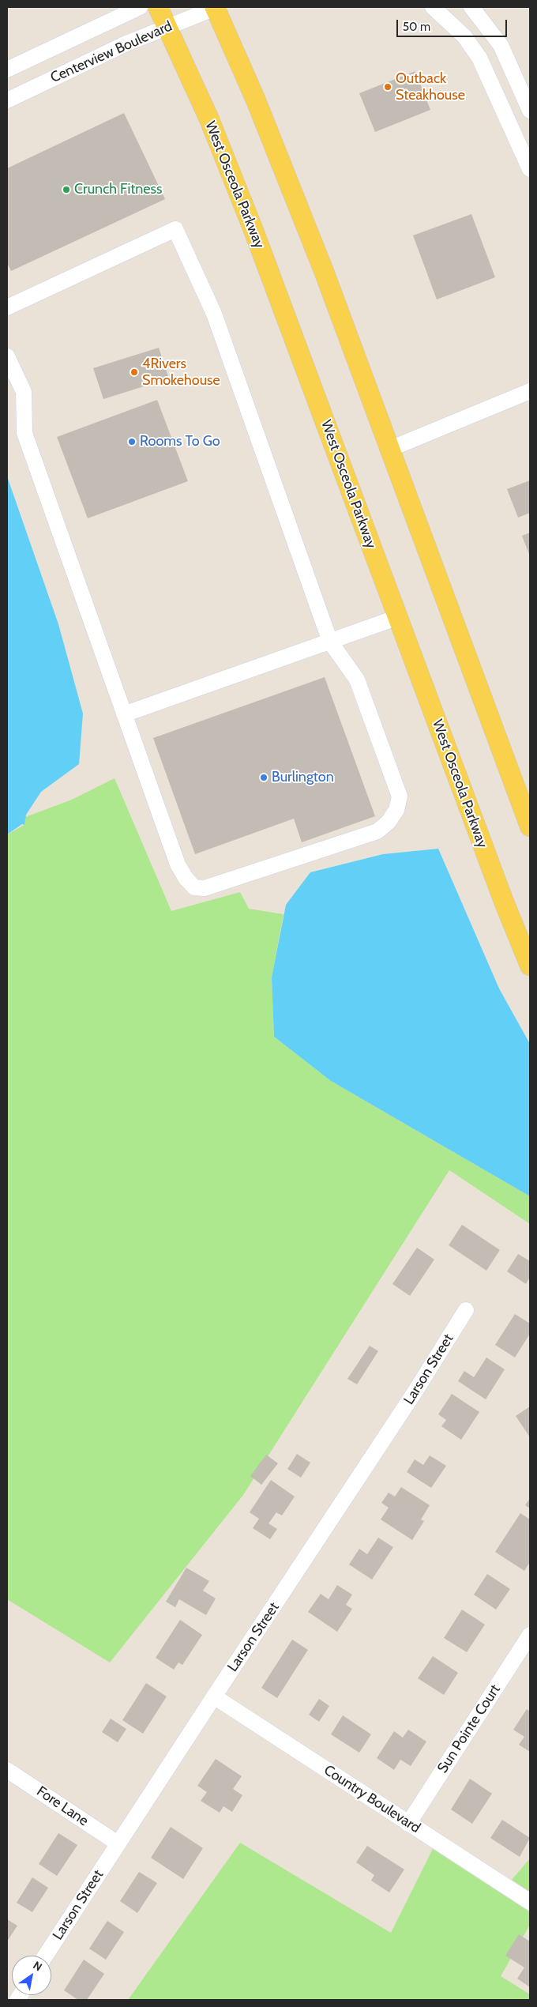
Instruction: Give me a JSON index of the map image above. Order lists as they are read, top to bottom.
{
  "streets": {
    "main road": ["West Osceola Parkway"],
    "street": [
      "Centerview Boulevard",
      "Larson Street",
      "Sun Pointe Court",
      "Country Boulevard",
      "Fore Lane"
    ]
  },
  "crossings": [
    ["Centerview Boulevard", "West Osceola Parkway"],
    ["Larson Street", "Country Boulevard"],
    ["Larson Street", "Fore Lane"],
    ["Sun Pointe Court", "Country Boulevard"]
  ],
  "places": [
    "Outback Steakhouse",
    "Crunch Fitness",
    "4Rivers Smokehouse",
    "Rooms To Go",
    "Burlington"
  ],
  "scale_bar": "50 m",
  "north": "top right"
}
